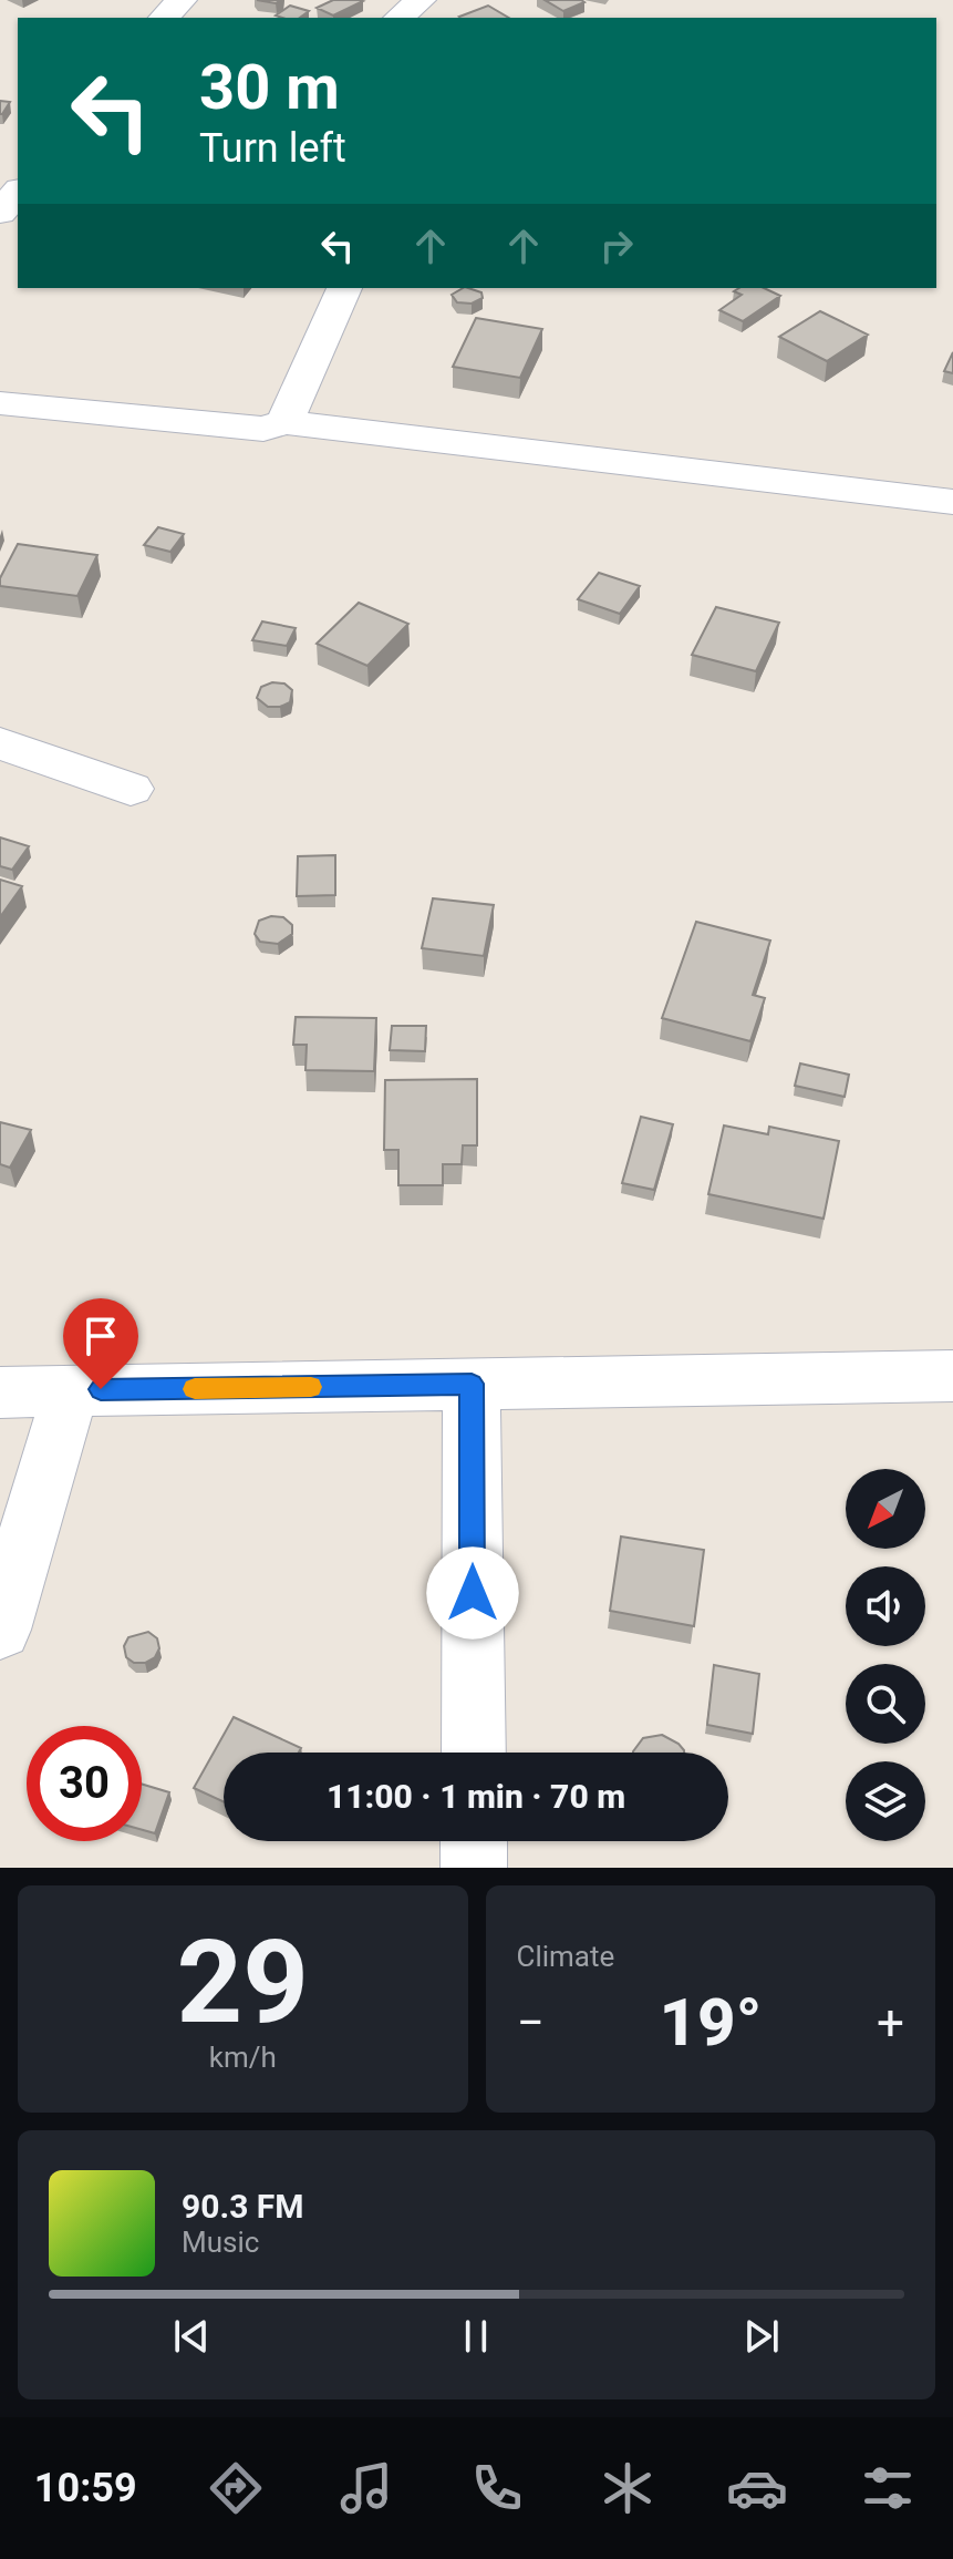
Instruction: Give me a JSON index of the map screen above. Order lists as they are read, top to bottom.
{
  "north": "bottom left",
  "page": {
    "turn": ["30 m", "Turn left"],
    "limit": "30",
    "trip": "11:00 · 1 min · 70 m",
    "tile": [
      ["29", "km/h"],
      "Climate"
    ],
    "heat": ["−", "19°", "+"],
    "song": ["90.3 FM", "Music"],
    "tabs": "10:59"
  }
}
